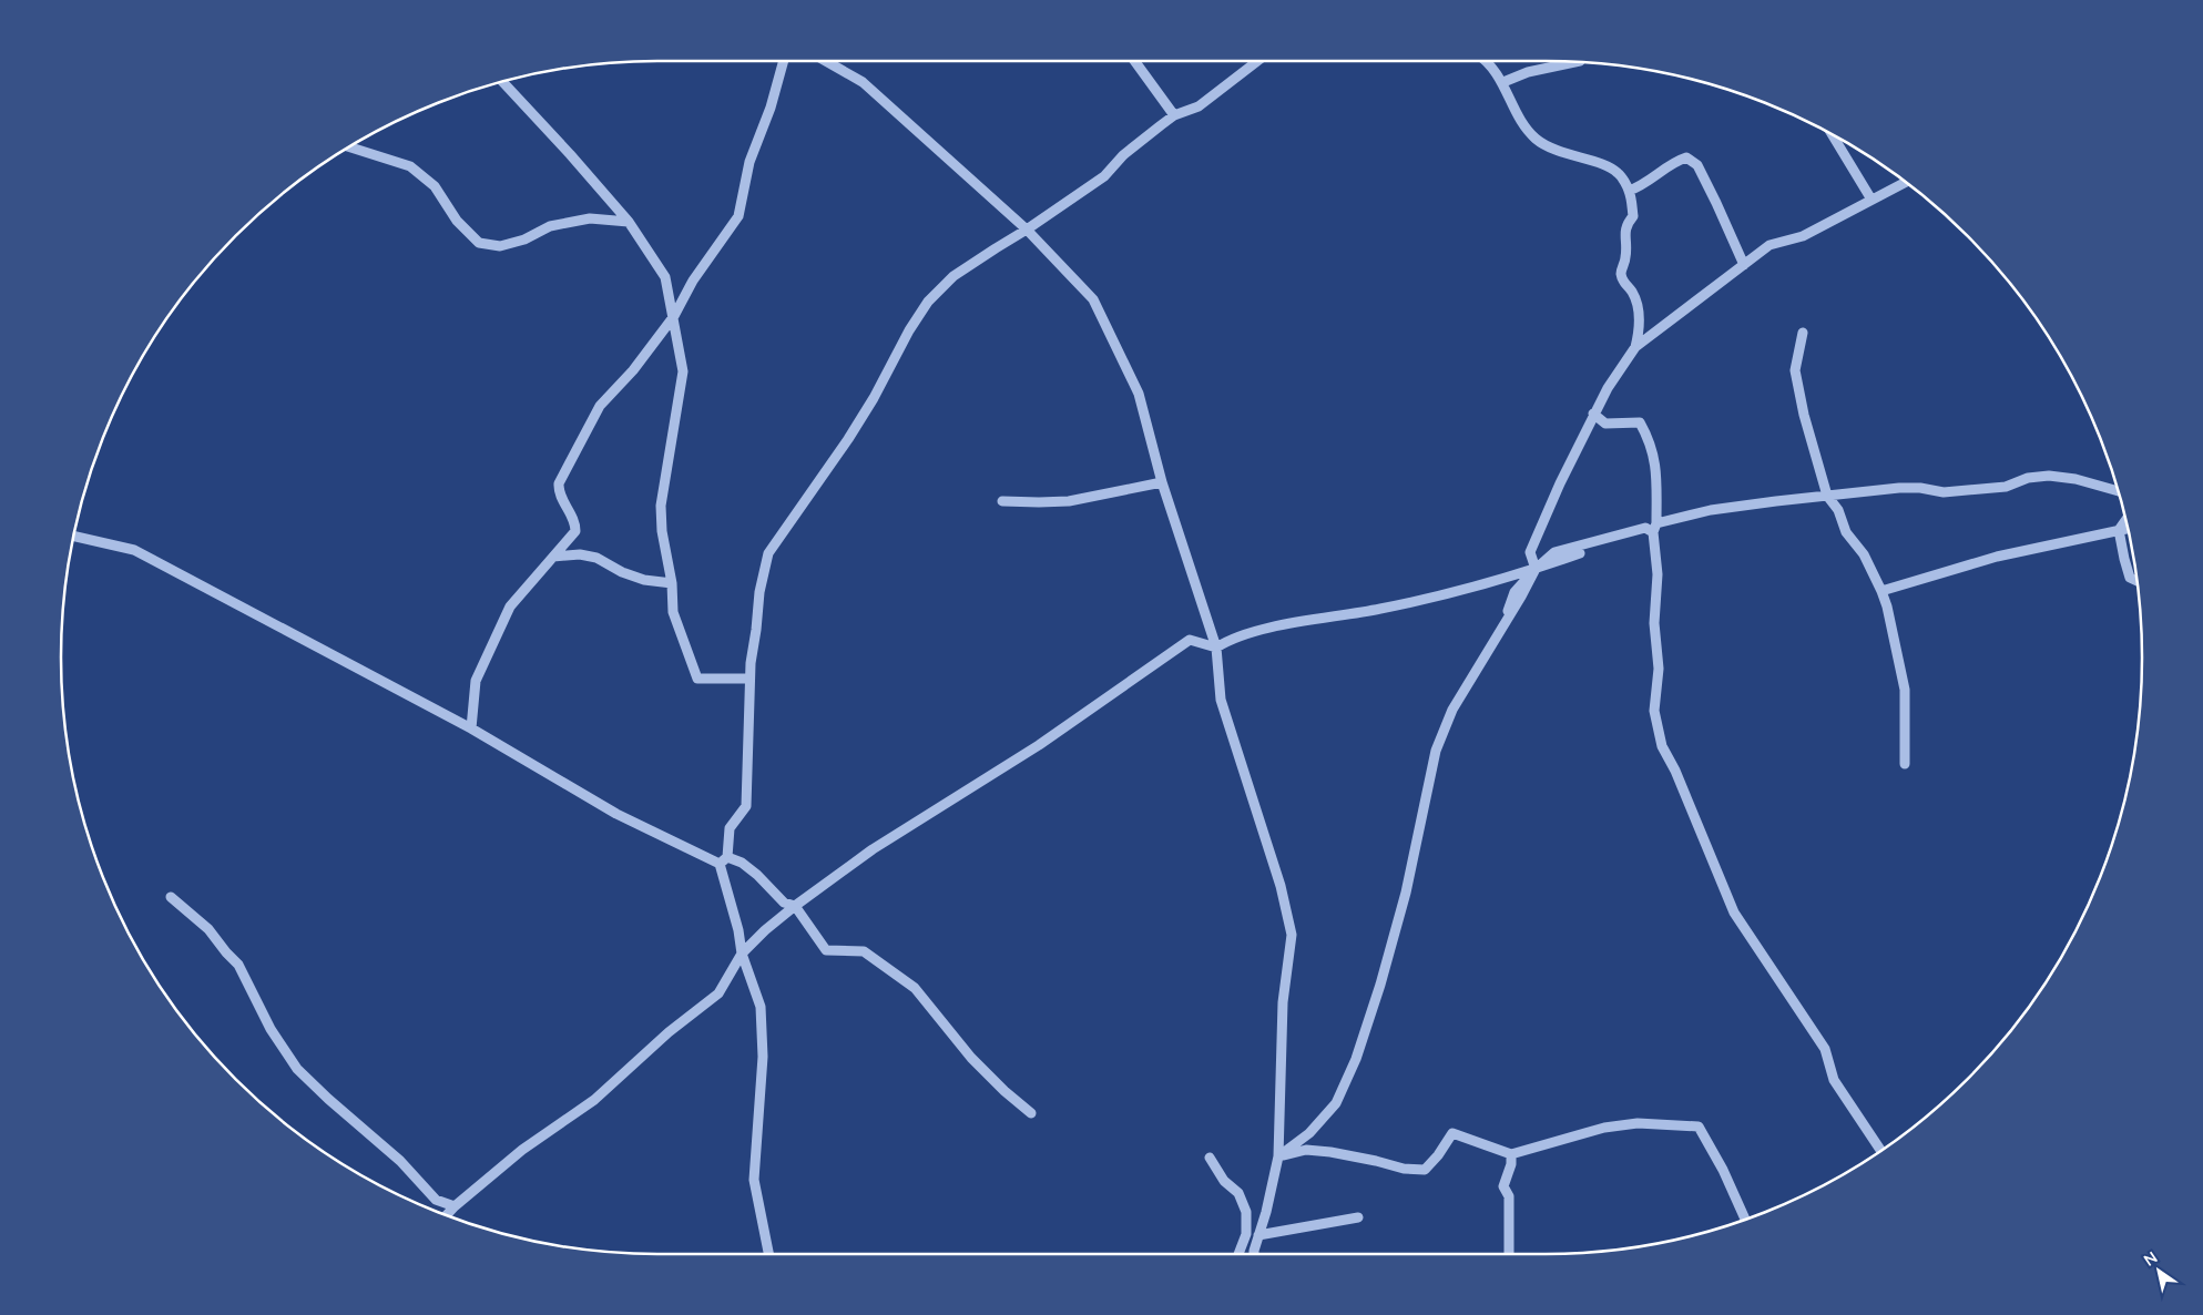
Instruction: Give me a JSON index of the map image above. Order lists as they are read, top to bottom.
{
  "north": "top left"
}
